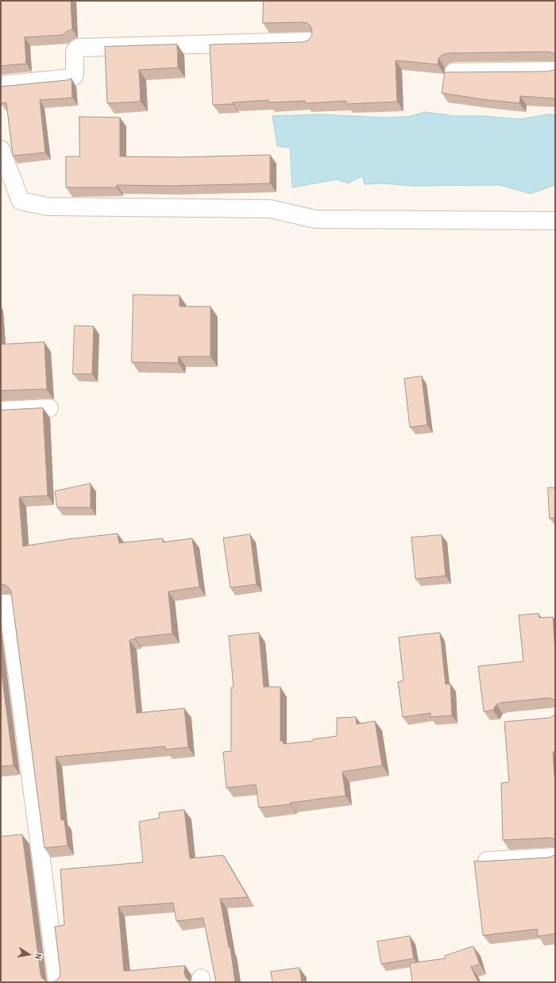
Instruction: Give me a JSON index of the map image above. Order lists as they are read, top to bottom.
{
  "north": "right"
}
